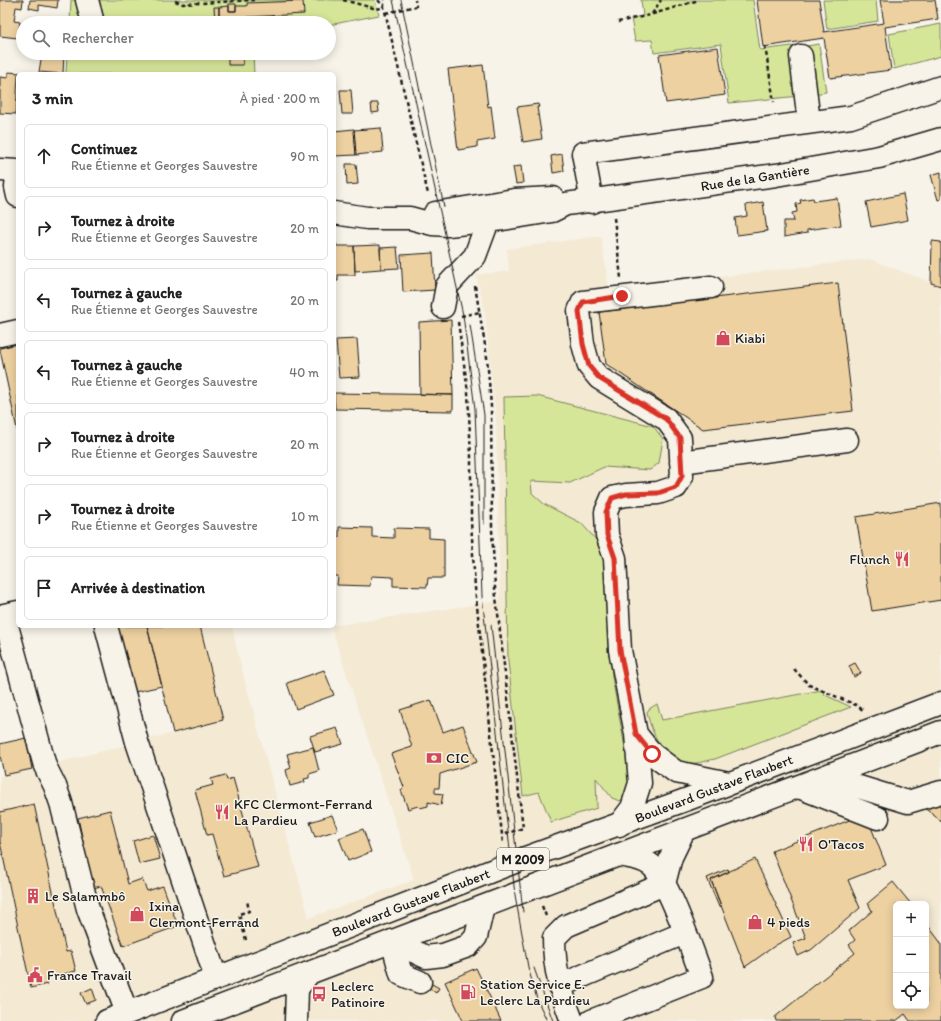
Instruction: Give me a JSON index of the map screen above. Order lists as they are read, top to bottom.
{
  "streets": {
    "main road": ["Rue de la Gantière", "Boulevard Gustave Flaubert", "M 2009"]
  },
  "places": {
    "shop": ["Kiabi", "Ixina Clermont-Ferrand", "4 pieds"],
    "restaurant": ["Flunch", "KFC Clermont-Ferrand La Pardieu", "O'Tacos"],
    "bank": ["CIC"],
    "building": ["Le Salammbô"],
    "public building": ["France Travail"],
    "fuel station": ["Station Service E. Leclerc La Pardieu"],
    "bus stop": ["Leclerc Patinoire"]
  },
  "page": {
    "search": "Rechercher",
    "heading": ["3 min", "À pied · 200 m"],
    "list": [
      ["Continuez", "Rue Étienne et Georges Sauvestre", "90 m"],
      ["Tournez à droite", "Rue Étienne et Georges Sauvestre", "20 m"],
      ["Tournez à gauche", "Rue Étienne et Georges Sauvestre", "20 m"],
      ["Tournez à gauche", "Rue Étienne et Georges Sauvestre", "40 m"],
      ["Tournez à droite", "Rue Étienne et Georges Sauvestre", "20 m"],
      ["Tournez à droite", "Rue Étienne et Georges Sauvestre", "10 m"],
      "Arrivée à destination"
    ],
    "map_buttons": ["+", "−"]
  }
}
